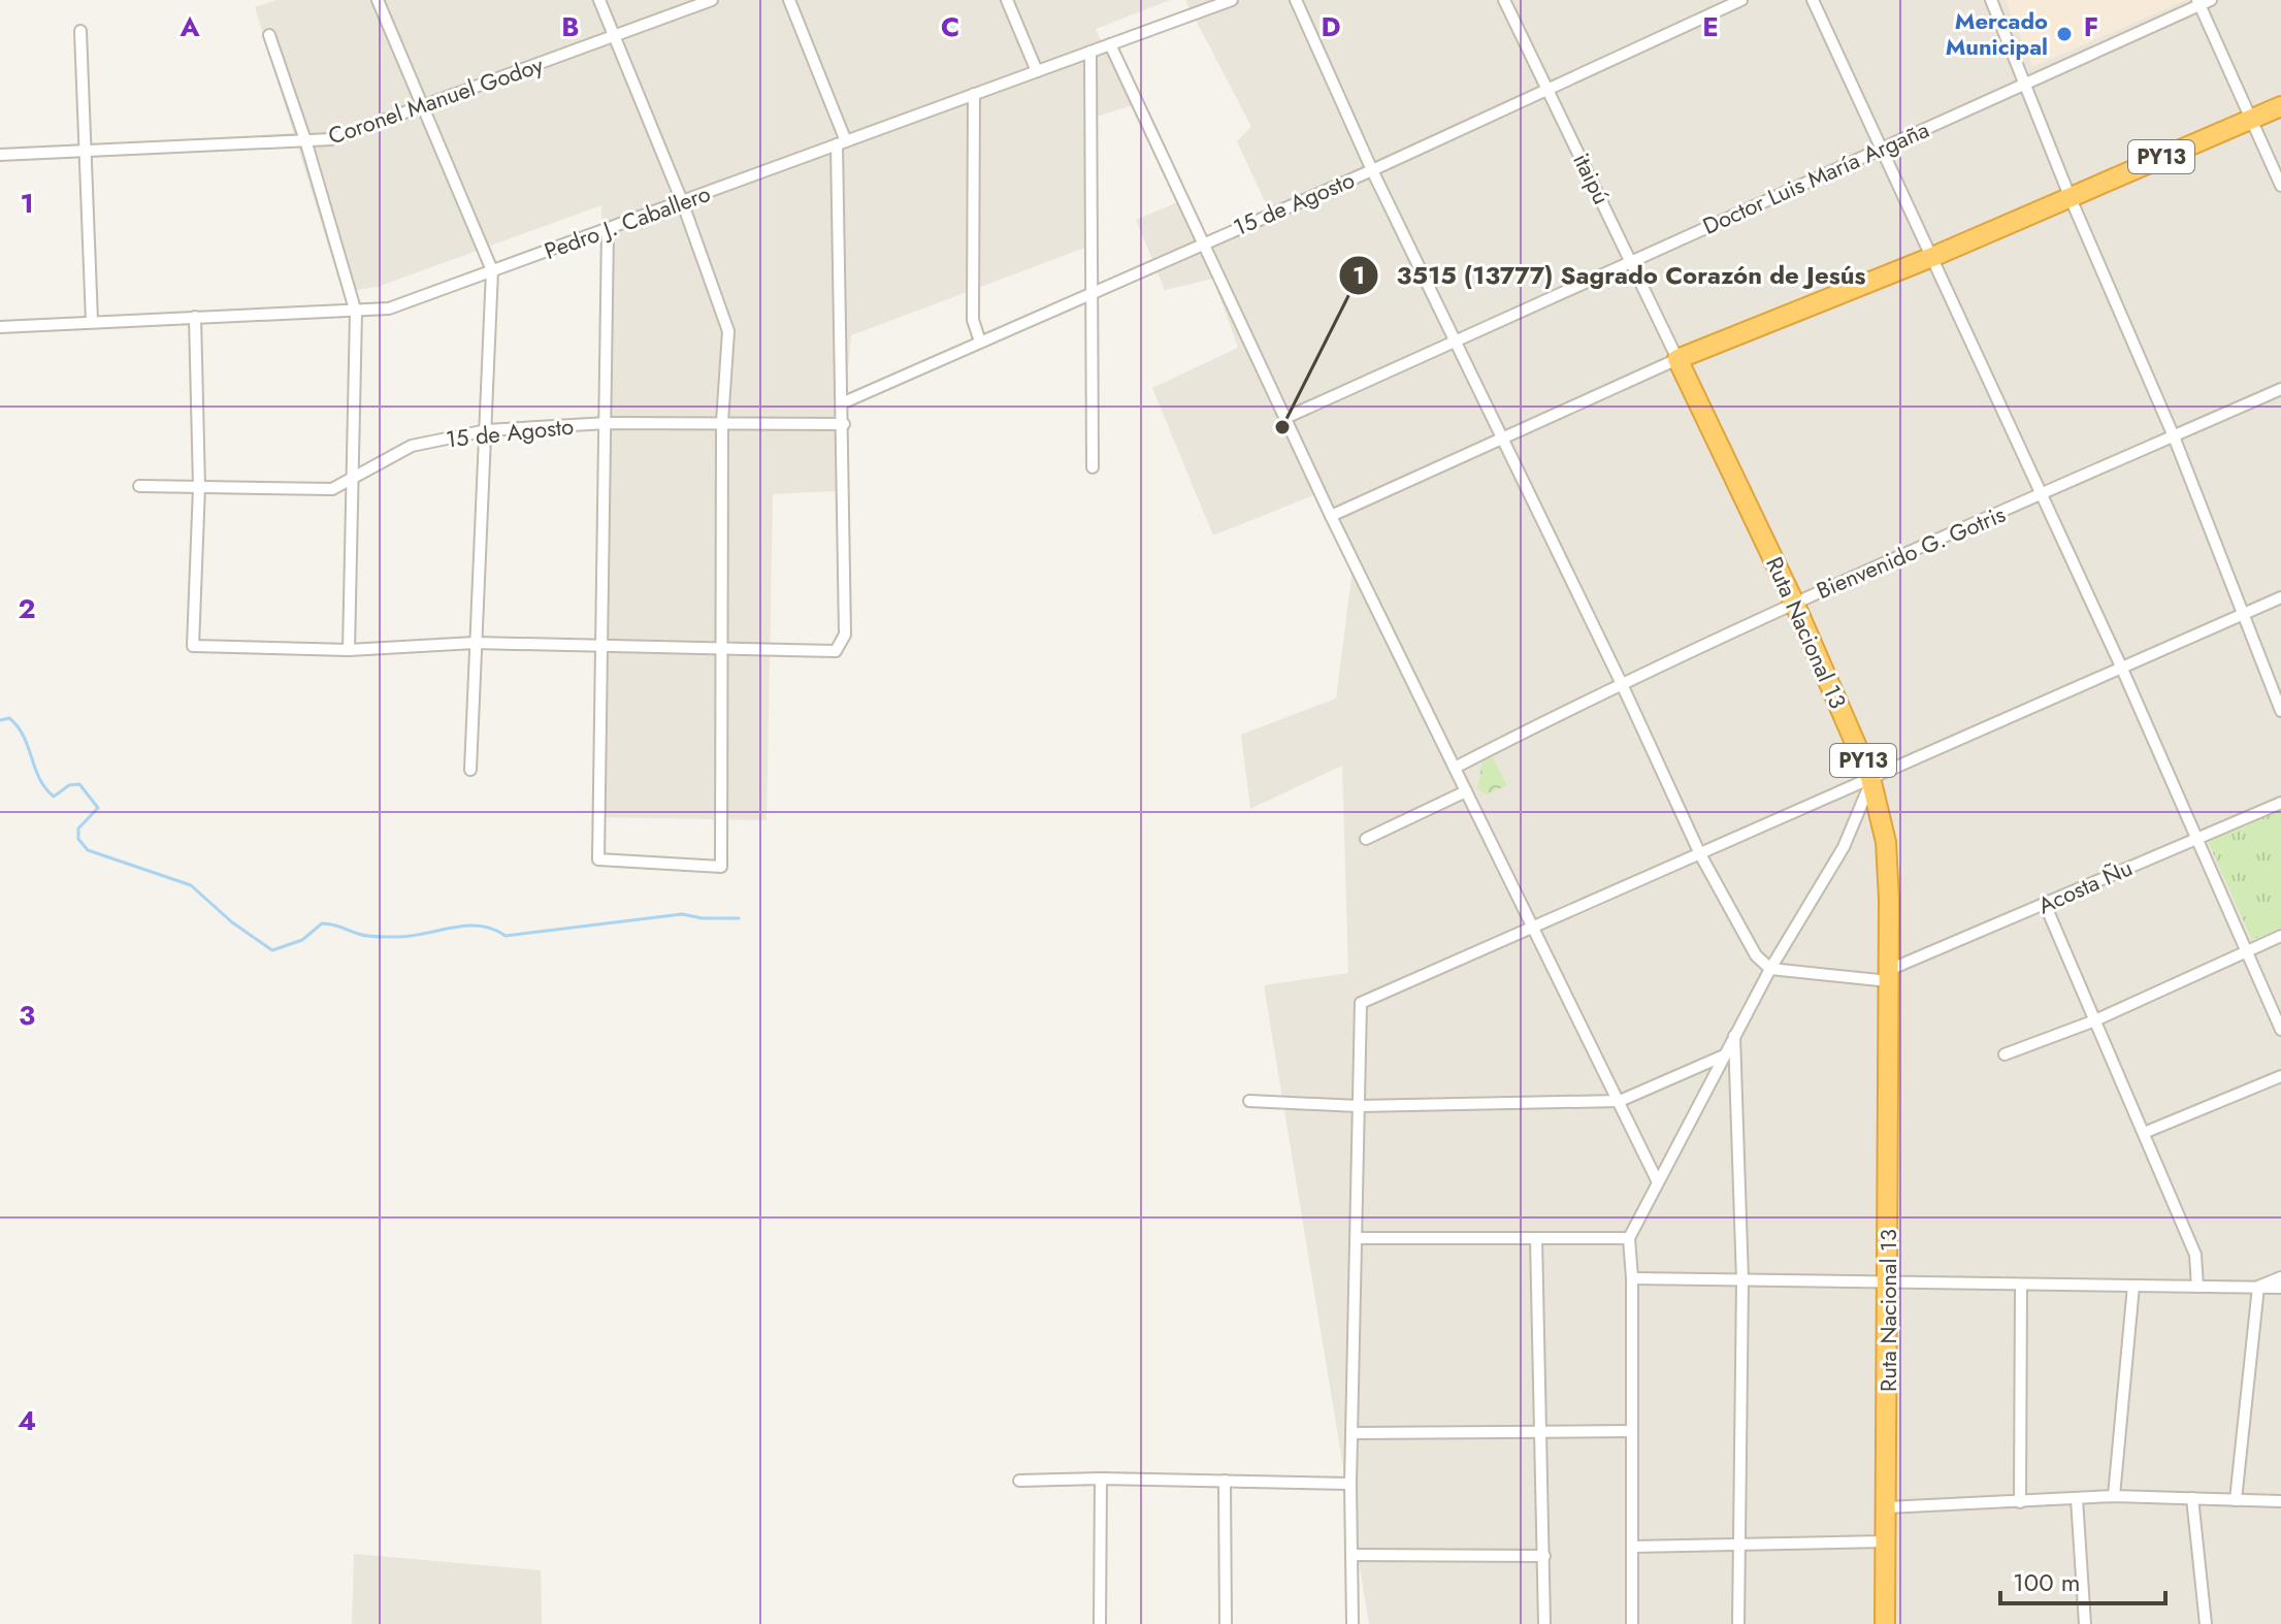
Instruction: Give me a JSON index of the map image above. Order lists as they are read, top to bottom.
{
  "streets": {
    "highway": ["PY13", "Ruta Nacional 13"],
    "street": [
      "Coronel Manuel Godoy",
      "Doctor Luis María Argaña",
      "itaipú",
      "15 de Agosto",
      "Pedro J. Caballero",
      "Bienvenido G. Gotris",
      "Acosta Ñu"
    ]
  },
  "crossings": [
    ["PY13", "itaipú"],
    ["PY13", "Ruta Nacional 13"],
    ["Doctor Luis María Argaña", "itaipú"],
    ["itaipú", "15 de Agosto"],
    ["itaipú", "Ruta Nacional 13"],
    ["Bienvenido G. Gotris", "Ruta Nacional 13"],
    ["Ruta Nacional 13", "Acosta Ñu"]
  ],
  "places": ["Mercado Municipal", "3515 (13777) Sagrado Corazón de Jesús"],
  "scale_bar": "100 m",
  "grid": {
    "columns": [
      "A",
      "B",
      "C",
      "D",
      "E",
      "F"
    ],
    "rows": [
      "1",
      "2",
      "3",
      "4"
    ]
  }
}
